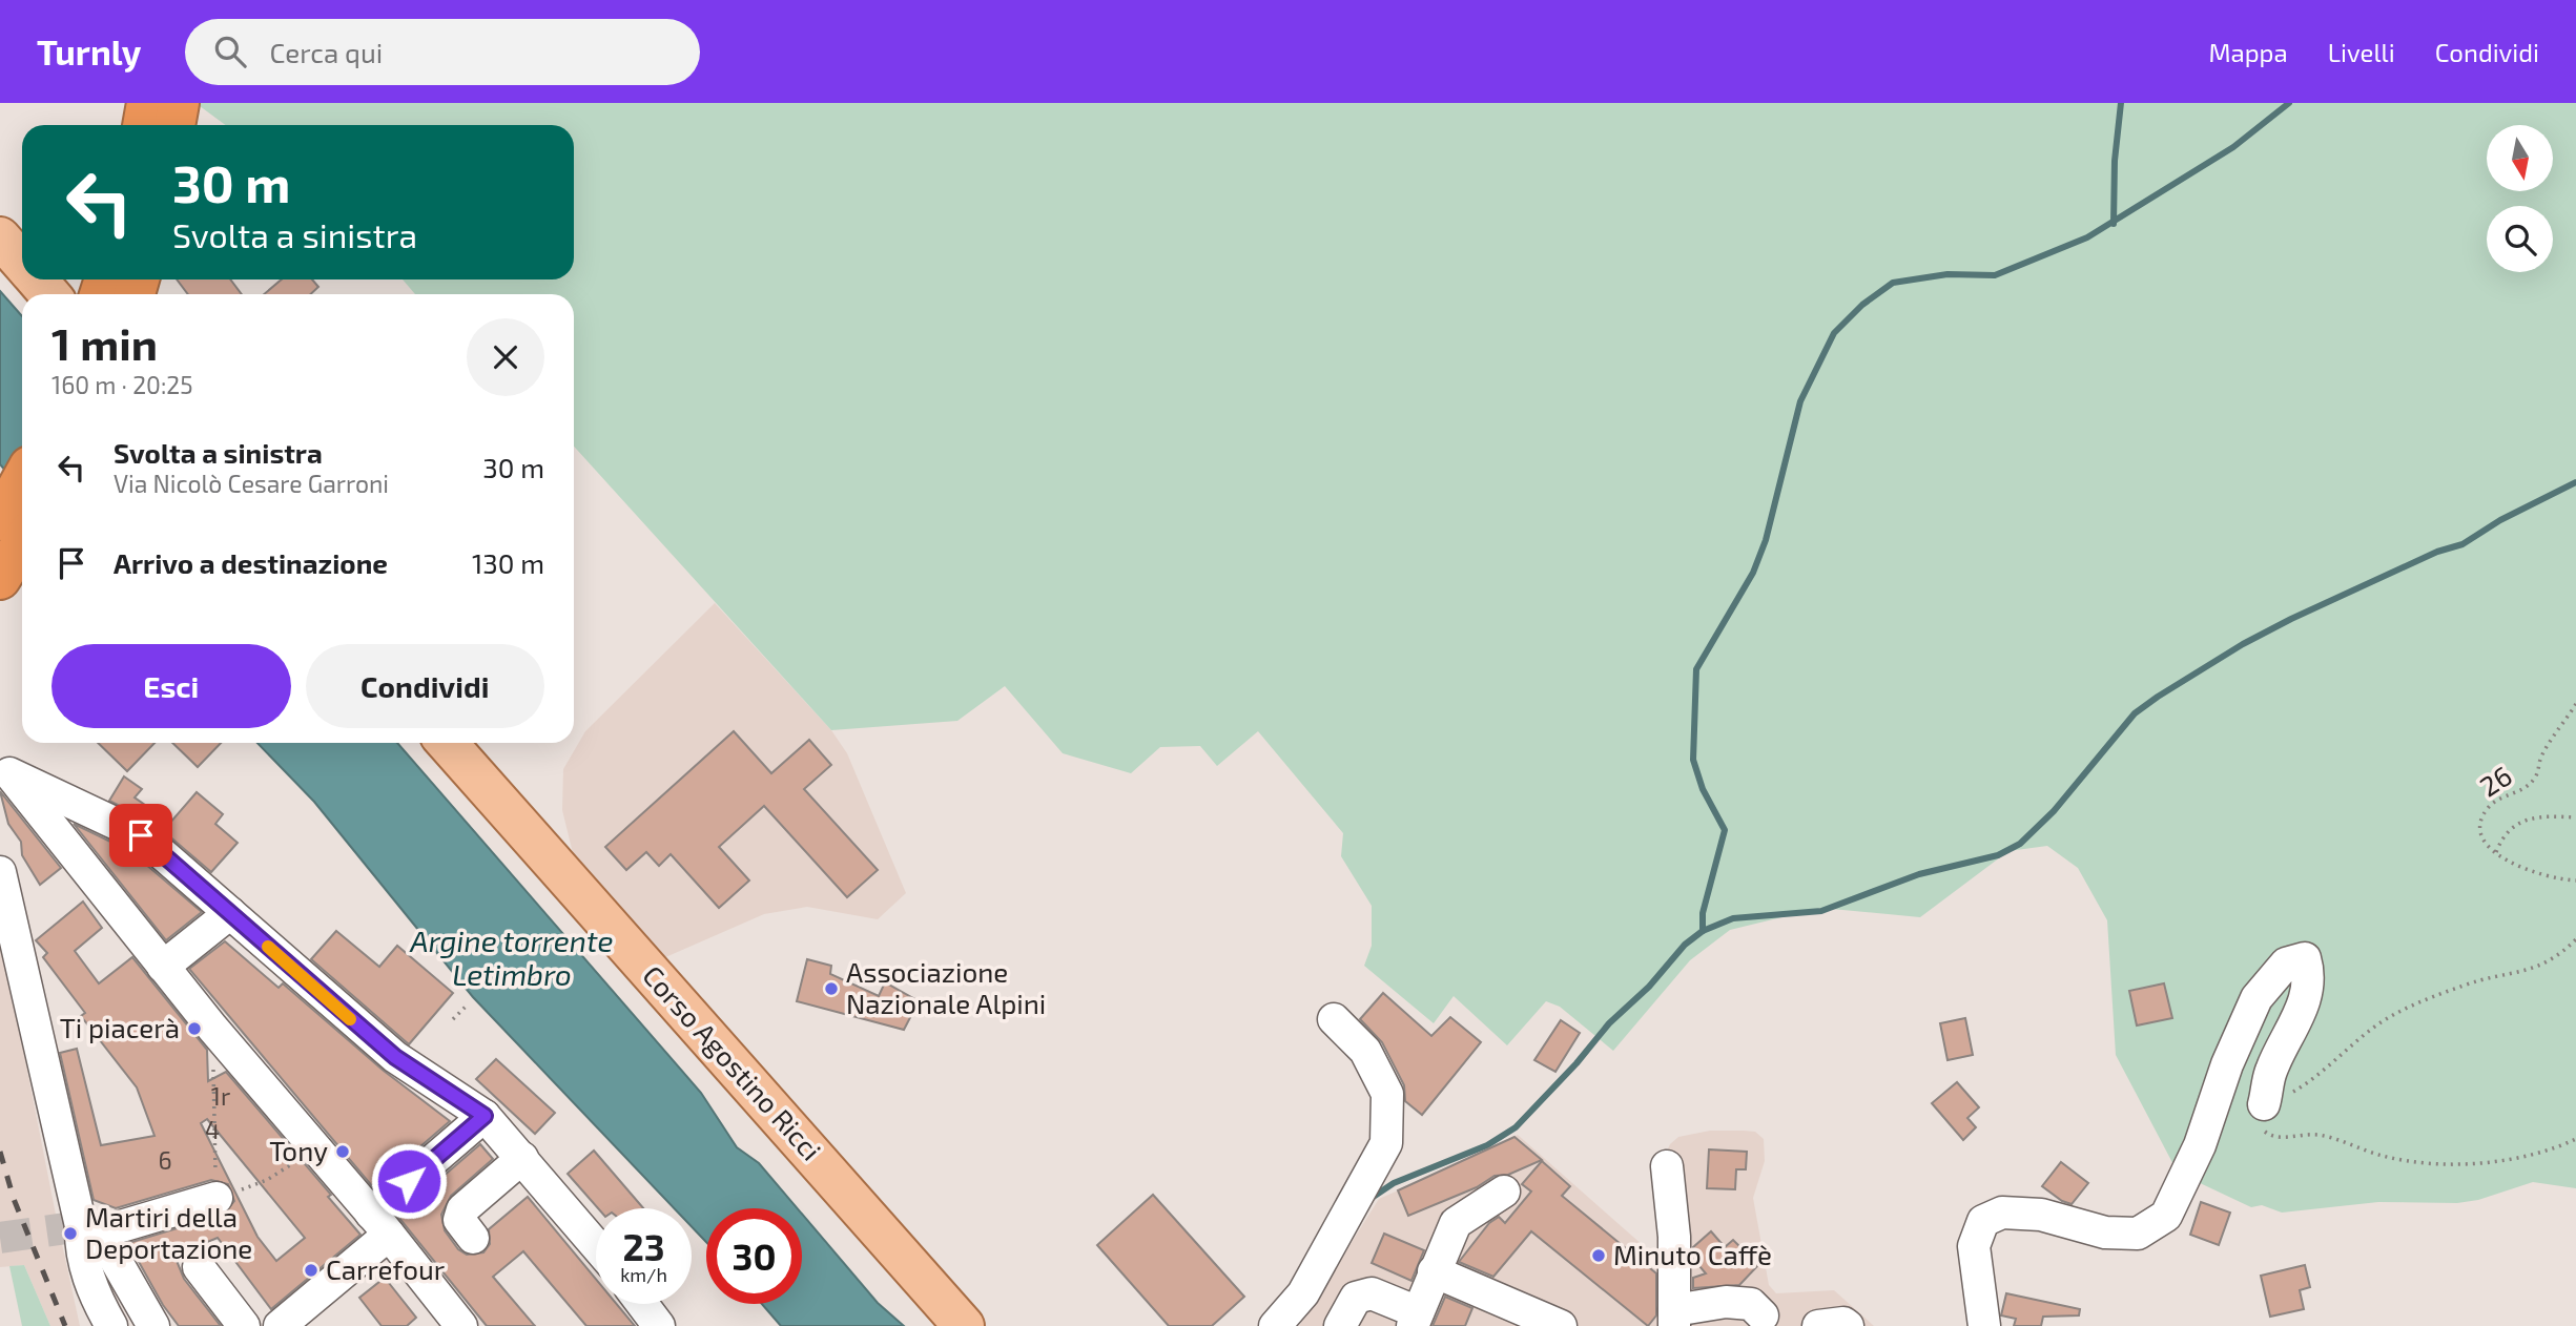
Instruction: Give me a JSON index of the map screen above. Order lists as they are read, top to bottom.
{
  "streets": {
    "main road": ["Corso Agostino Ricci"],
    "path": ["26"]
  },
  "water": ["Argine torrente Letimbro"],
  "places": [
    "Associazione Nazionale Alpini",
    "Ti piacerà",
    "Tony",
    "Martiri della Deportazione",
    "Minuto Caffè",
    "Carrefour"
  ],
  "house_numbers": ["1r", "4", "6"],
  "north": "bottom",
  "page": {
    "header": "Turnly",
    "search": "Cerca qui",
    "nav": ["Mappa", "Livelli", "Condividi"],
    "turn": ["30 m", "Svolta a sinistra"],
    "heading": ["1 min", "160 m · 20:25"],
    "list": [
      {
        "name": "Svolta a sinistra",
        "note": "Via Nicolò Cesare Garroni",
        "value": "30 m"
      },
      {
        "name": "Arrivo a destinazione",
        "value": "130 m"
      }
    ],
    "buttons": ["Esci", "Condividi"],
    "speed": "23 km/h",
    "limit": "30"
  }
}
